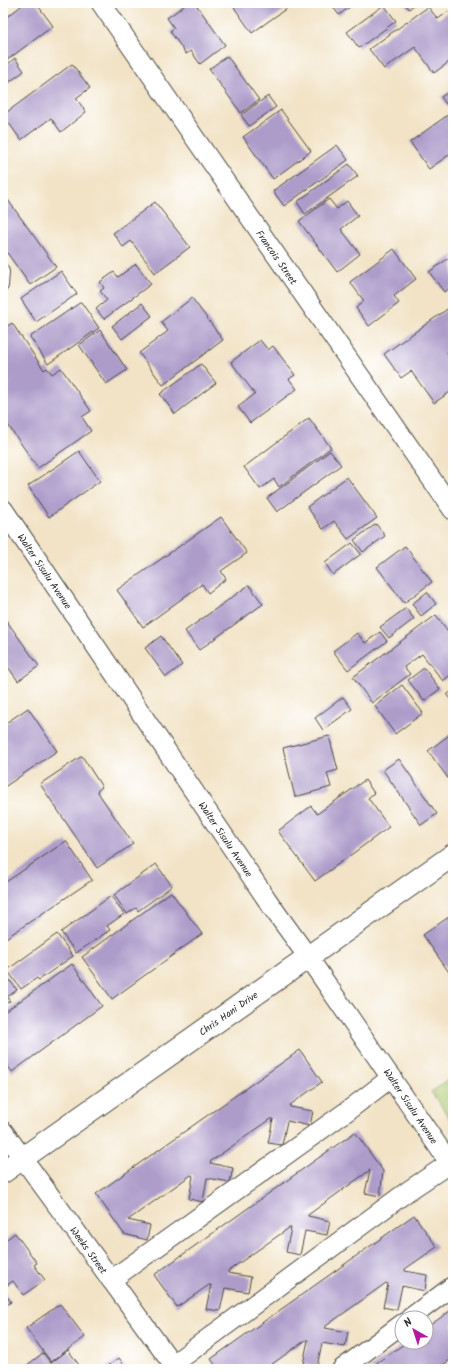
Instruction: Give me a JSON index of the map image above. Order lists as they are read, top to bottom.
{
  "streets": {
    "street": [
      "Francois Street",
      "Walter Sisulu Avenue",
      "Chris Hani Drive",
      "Weeks Street"
    ]
  },
  "crossings": [
    ["Walter Sisulu Avenue", "Chris Hani Drive"],
    ["Chris Hani Drive", "Weeks Street"]
  ],
  "north": "top left"
}
